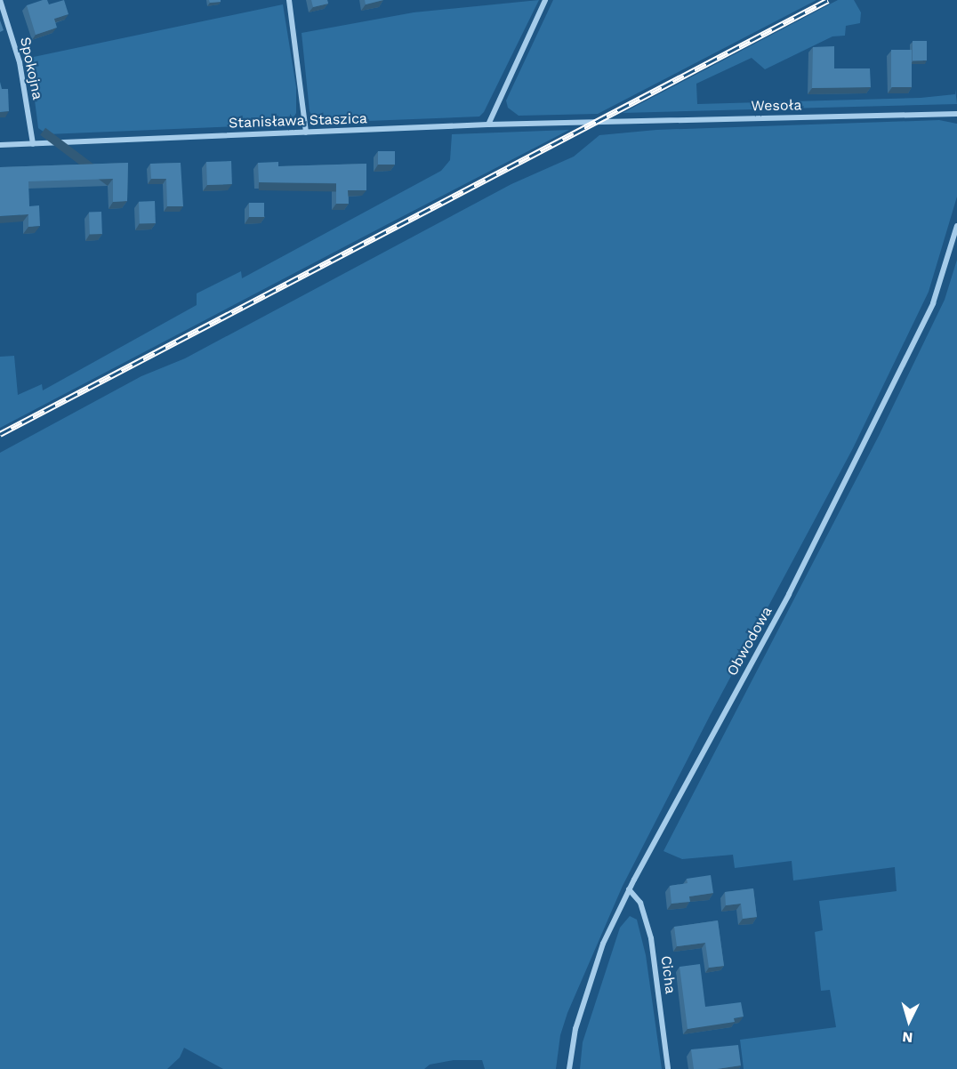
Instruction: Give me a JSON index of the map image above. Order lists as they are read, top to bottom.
{
  "streets": {
    "street": [
      "Spokojna",
      "Wesoła",
      "Stanisława Staszica",
      "Obwodowa",
      "Cicha"
    ]
  },
  "crossings": [
    ["Spokojna", "Stanisława Staszica"],
    ["Wesoła", "Stanisława Staszica"],
    ["Obwodowa", "Cicha"]
  ],
  "north": "bottom"
}
